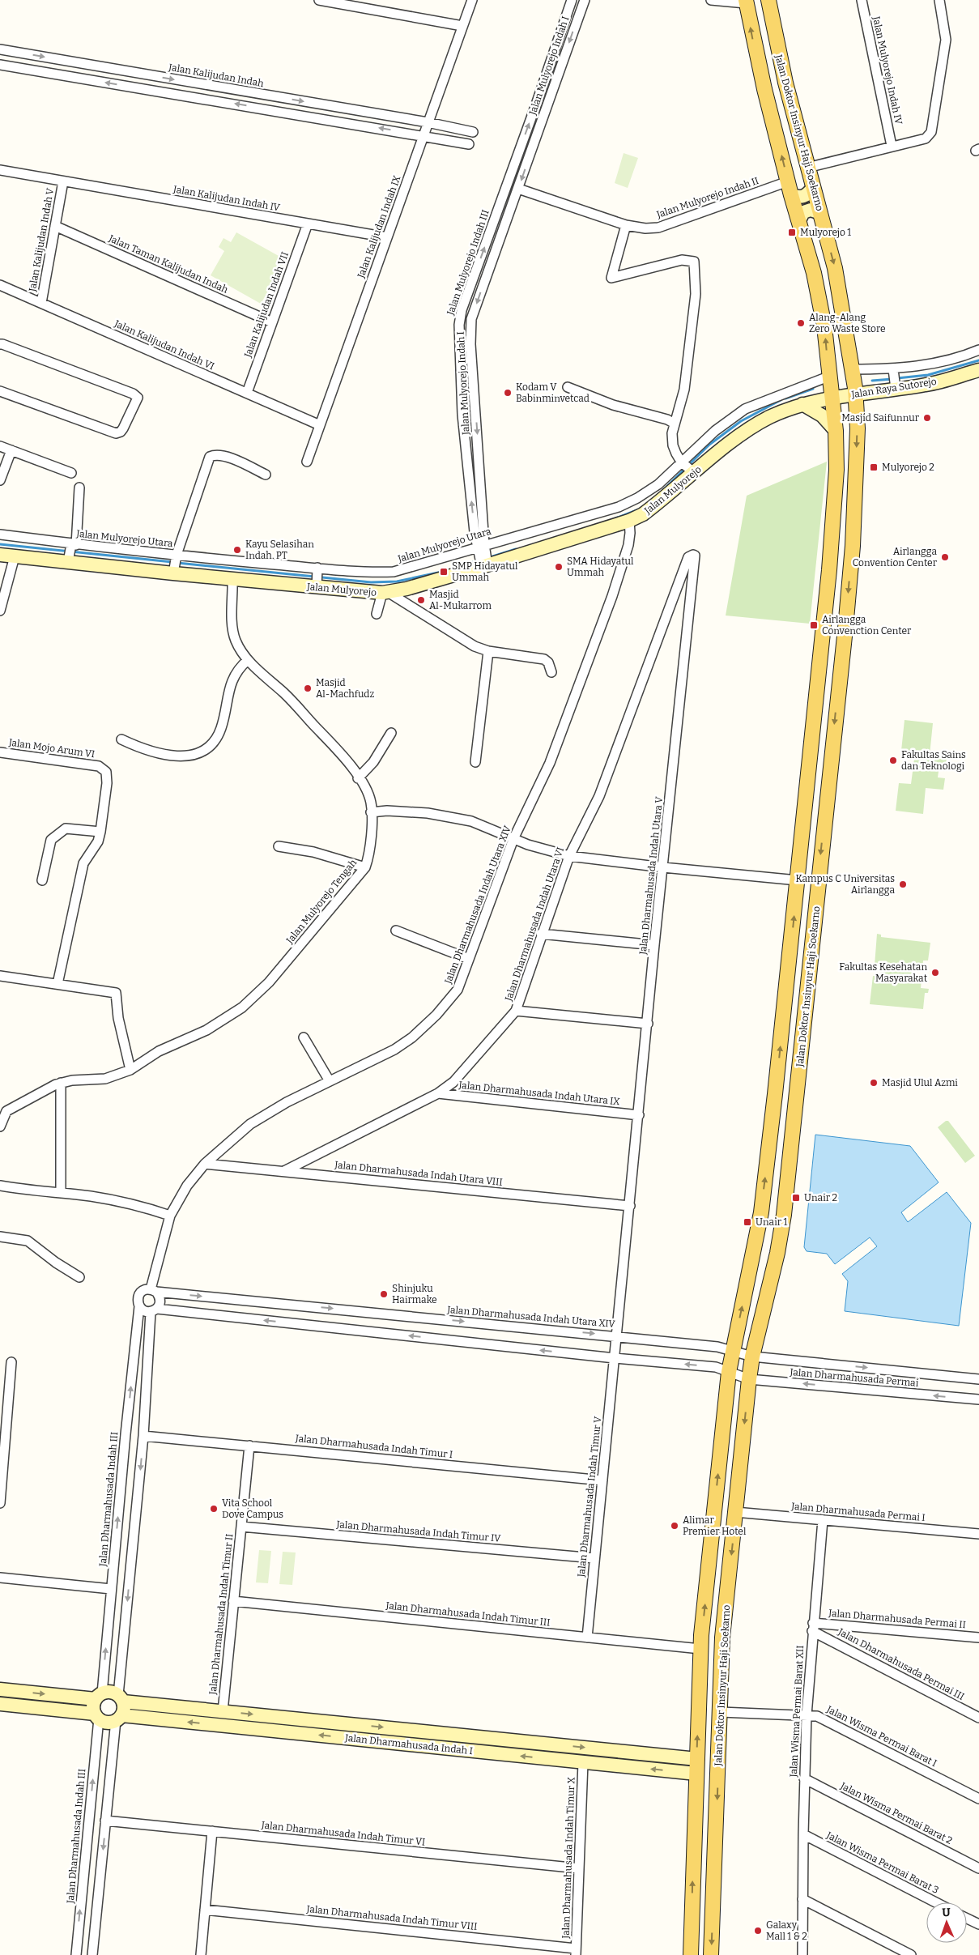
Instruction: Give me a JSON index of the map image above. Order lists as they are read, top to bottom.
{
  "streets": {
    "main road": [
      "Jalan Doktor Insinyur Haji Soekarno",
      "Jalan Raya Sutorejo",
      "Jalan Mulyorejo",
      "Jalan Dharmahusada Indah I"
    ],
    "street": [
      "Jalan Mulyorejo Indah I",
      "Jalan Mulyorejo Indah IV",
      "Jalan Kalijudan Indah",
      "Jalan Mulyorejo Indah II",
      "Jalan Kalijudan Indah IV",
      "Jalan Kalijudan Indah IX",
      "Jalan Kalijudan Indah V",
      "Jalan Mulyorejo Indah III",
      "Jalan Taman Kalijudan Indah",
      "Jalan Kalijudan Indah VII",
      "Jalan Kalijudan Indah VI",
      "Jalan Mulyorejo Utara",
      "Jalan Mojo Arum VI",
      "Jalan Dharmahusada Indah Utara V",
      "Jalan Mulyorejo Tengah",
      "Jalan Dharmahusada Indah Utara XIV",
      "Jalan Dharmahusada Indah Utara VI",
      "Jalan Dharmahusada Indah Utara IX",
      "Jalan Dharmahusada Indah Utara VIII",
      "Jalan Dharmahusada Permai",
      "Jalan Dharmahusada Indah Timur I",
      "Jalan Dharmahusada Indah Timur V",
      "Jalan Dharmahusada Indah III",
      "Jalan Dharmahusada Permai I",
      "Jalan Dharmahusada Indah Timur IV",
      "Jalan Dharmahusada Indah Timur II",
      "Jalan Dharmahusada Indah Timur III",
      "Jalan Dharmahusada Permai II",
      "Jalan Dharmahusada Permai III",
      "Jalan Wisma Permai Barat XII",
      "Jalan Wisma Permai Barat I",
      "Jalan Wisma Permai Barat 2",
      "Jalan Dharmahusada Indah Timur VI",
      "Jalan Dharmahusada Indah Timur X",
      "Jalan Wisma Permai Barat 3",
      "Jalan Dharmahusada Indah Timur VIII"
    ]
  },
  "crossings": [
    ["Jalan Mulyorejo Indah I", "Jalan Mulyorejo Indah II"],
    ["Jalan Mulyorejo Indah I", "Jalan Mulyorejo Indah III"],
    ["Jalan Mulyorejo Indah I", "Jalan Mulyorejo Utara"],
    ["Jalan Kalijudan Indah", "Jalan Kalijudan Indah IX"],
    ["Jalan Doktor Insinyur Haji Soekarno", "Jalan Raya Sutorejo"],
    ["Jalan Doktor Insinyur Haji Soekarno", "Jalan Dharmahusada Permai"],
    ["Jalan Doktor Insinyur Haji Soekarno", "Jalan Dharmahusada Permai I"],
    ["Jalan Doktor Insinyur Haji Soekarno", "Jalan Wisma Permai Barat I"],
    ["Jalan Kalijudan Indah IV", "Jalan Kalijudan Indah IX"],
    ["Jalan Kalijudan Indah IV", "Jalan Kalijudan Indah V"],
    ["Jalan Kalijudan Indah IV", "Jalan Kalijudan Indah VII"],
    ["Jalan Kalijudan Indah IX", "Jalan Kalijudan Indah VI"],
    ["Jalan Kalijudan Indah V", "Jalan Taman Kalijudan Indah"],
    ["Jalan Kalijudan Indah V", "Jalan Kalijudan Indah VI"],
    ["Jalan Mulyorejo Indah III", "Jalan Mulyorejo"],
    ["Jalan Mulyorejo Indah III", "Jalan Mulyorejo Utara"],
    ["Jalan Taman Kalijudan Indah", "Jalan Kalijudan Indah VII"],
    ["Jalan Kalijudan Indah VII", "Jalan Kalijudan Indah VI"],
    ["Jalan Raya Sutorejo", "Jalan Mulyorejo"],
    ["Jalan Raya Sutorejo", "Jalan Mulyorejo Utara"],
    ["Jalan Mulyorejo", "Jalan Mulyorejo Utara"],
    ["Jalan Mulyorejo", "Jalan Mulyorejo Tengah"],
    ["Jalan Mulyorejo", "Jalan Dharmahusada Indah Utara XIV"],
    ["Jalan Mulyorejo Utara", "Jalan Mulyorejo Tengah"],
    ["Jalan Dharmahusada Indah Utara V", "Jalan Dharmahusada Indah Utara XIV"],
    ["Jalan Dharmahusada Indah Utara V", "Jalan Dharmahusada Indah Utara VI"],
    ["Jalan Dharmahusada Indah Utara V", "Jalan Dharmahusada Indah Utara IX"],
    ["Jalan Dharmahusada Indah Utara V", "Jalan Dharmahusada Indah Utara VIII"],
    ["Jalan Dharmahusada Indah Utara V", "Jalan Dharmahusada Indah Timur V"],
    ["Jalan Dharmahusada Indah Utara XIV", "Jalan Dharmahusada Indah Utara VIII"],
    ["Jalan Dharmahusada Indah Utara XIV", "Jalan Dharmahusada Permai"],
    ["Jalan Dharmahusada Indah Utara XIV", "Jalan Dharmahusada Indah Timur V"],
    ["Jalan Dharmahusada Indah Utara XIV", "Jalan Dharmahusada Indah III"],
    ["Jalan Dharmahusada Indah Utara VI", "Jalan Dharmahusada Indah Utara IX"],
    ["Jalan Dharmahusada Indah Utara VI", "Jalan Dharmahusada Indah Utara VIII"],
    ["Jalan Dharmahusada Indah Timur I", "Jalan Dharmahusada Indah Timur V"],
    ["Jalan Dharmahusada Indah Timur I", "Jalan Dharmahusada Indah Timur II"],
    ["Jalan Dharmahusada Indah Timur V", "Jalan Dharmahusada Indah Timur IV"],
    ["Jalan Dharmahusada Indah Timur V", "Jalan Dharmahusada Indah Timur III"],
    ["Jalan Dharmahusada Indah III", "Jalan Dharmahusada Indah I"],
    ["Jalan Dharmahusada Permai I", "Jalan Wisma Permai Barat XII"],
    ["Jalan Dharmahusada Indah Timur IV", "Jalan Dharmahusada Indah Timur II"],
    ["Jalan Dharmahusada Indah Timur II", "Jalan Dharmahusada Indah Timur III"],
    ["Jalan Dharmahusada Indah Timur II", "Jalan Dharmahusada Indah I"],
    ["Jalan Dharmahusada Permai II", "Jalan Dharmahusada Permai III"],
    ["Jalan Dharmahusada Permai II", "Jalan Wisma Permai Barat XII"],
    ["Jalan Dharmahusada Permai III", "Jalan Wisma Permai Barat XII"],
    ["Jalan Wisma Permai Barat XII", "Jalan Wisma Permai Barat I"],
    ["Jalan Wisma Permai Barat XII", "Jalan Wisma Permai Barat 2"],
    ["Jalan Wisma Permai Barat XII", "Jalan Wisma Permai Barat 3"],
    ["Jalan Dharmahusada Indah I", "Jalan Dharmahusada Indah Timur X"],
    ["Jalan Dharmahusada Indah Timur VI", "Jalan Dharmahusada Indah Timur X"],
    ["Jalan Dharmahusada Indah Timur X", "Jalan Dharmahusada Indah Timur VIII"]
  ],
  "one_way": ["Jalan Mulyorejo Indah I", "Jalan Mulyorejo Indah III"],
  "places": {
    "transit": [
      "Mulyorejo 1",
      "Mulyorejo 2",
      "SMP Hidayatul Ummah",
      "Airlangga Convenction Center",
      "Unair 2",
      "Unair 1"
    ],
    "other": [
      "Alang-Alang Zero Waste Store",
      "Kodam V Babinminvetcad",
      "Masjid Saifunnur",
      "Kayu Selasihan Indah. PT",
      "Airlangga Convention Center",
      "SMA Hidayatul Ummah",
      "Masjid Al-Mukarrom",
      "Masjid Al-Machfudz",
      "Fakultas Sains dan Teknologi",
      "Kampus C Universitas Airlangga",
      "Fakultas Kesehatan Masyarakat",
      "Masjid Ulul Azmi",
      "Shinjuku Hairmake",
      "Vita School Dove Campus",
      "Alimar Premier Hotel",
      "Galaxy Mall 1 & 2"
    ]
  },
  "north": "top"
}
